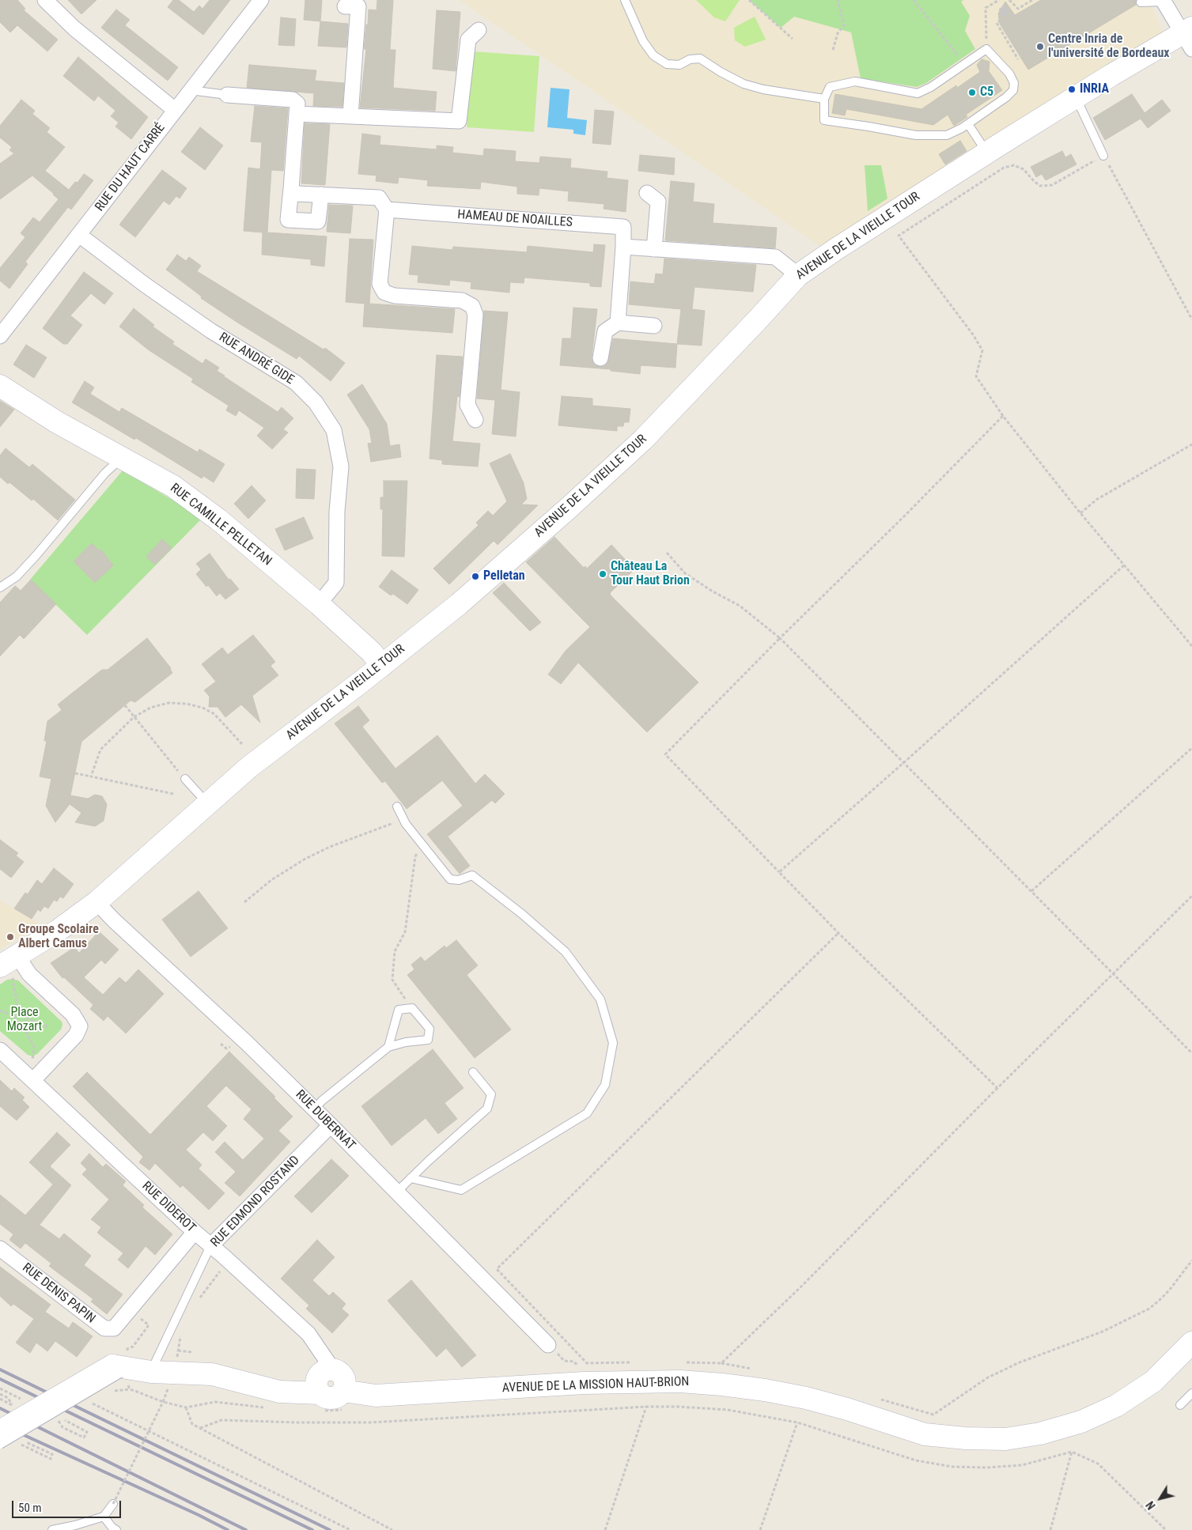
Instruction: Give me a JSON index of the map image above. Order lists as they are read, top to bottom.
{
  "streets": {
    "street": [
      "RUE DU HAUT CARRÉ",
      "HAMEAU DE NOAILLES",
      "AVENUE DE LA VIEILLE TOUR",
      "RUE ANDRÉ GIDE",
      "RUE CAMILLE PELLETAN",
      "RUE DUBERNAT",
      "RUE EDMOND ROSTAND",
      "RUE DIDEROT",
      "RUE DENIS PAPIN",
      "AVENUE DE LA MISSION HAUT-BRION"
    ]
  },
  "crossings": [
    ["RUE DU HAUT CARRÉ", "RUE ANDRÉ GIDE"],
    ["AVENUE DE LA VIEILLE TOUR", "RUE CAMILLE PELLETAN"],
    ["AVENUE DE LA VIEILLE TOUR", "RUE DUBERNAT"],
    ["RUE ANDRÉ GIDE", "RUE CAMILLE PELLETAN"],
    ["RUE DUBERNAT", "RUE EDMOND ROSTAND"],
    ["RUE EDMOND ROSTAND", "RUE DIDEROT"],
    ["RUE EDMOND ROSTAND", "AVENUE DE LA MISSION HAUT-BRION"],
    ["RUE DIDEROT", "RUE DENIS PAPIN"]
  ],
  "parks": ["Place Mozart"],
  "places": [
    "Centre Inria de l'université de Bordeaux",
    "INRIA",
    "C5",
    "Château La Tour Haut Brion",
    "Pelletan",
    "Groupe Scolaire Albert Camus"
  ],
  "scale_bar": "50 m",
  "north": "bottom left"
}
